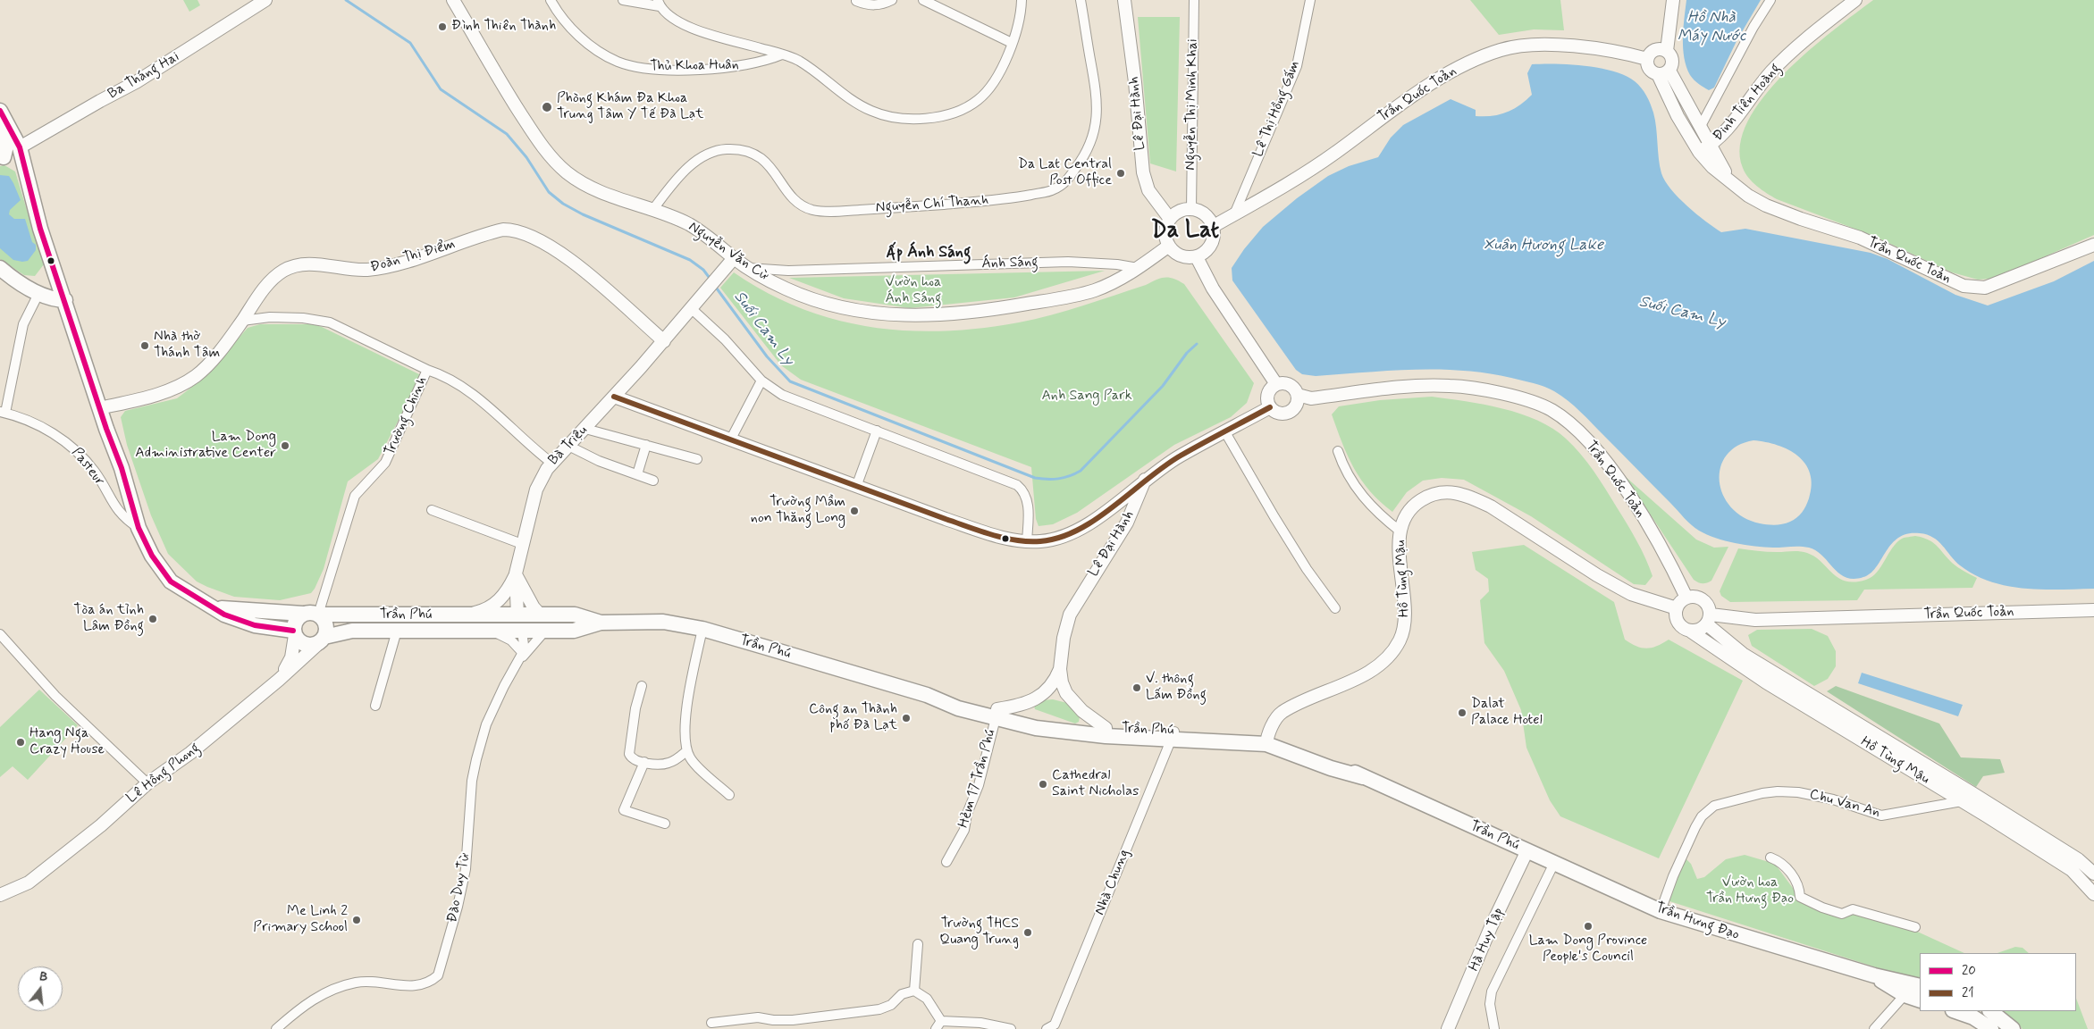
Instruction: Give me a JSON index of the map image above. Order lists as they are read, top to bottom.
{
  "streets": {
    "main road": [
      "Ba Tháng Hai",
      "Trần Quốc Toản",
      "Đinh Tiên Hoàng",
      "Lê Đại Hành",
      "Nguyễn Văn Cừ",
      "Đoàn Thị Điểm",
      "Bà Triệu",
      "Hồ Tùng Mậu",
      "Trần Phú",
      "Lê Hồng Phong",
      "Trần Hưng Đạo",
      "Hà Huy Tập"
    ],
    "street": [
      "Thủ Khoa Huân",
      "Nguyễn Thị Minh Khai",
      "Lê Thị Hồng Gấm",
      "Nguyễn Chí Thanh",
      "Ánh Sáng",
      "Trường Chinh",
      "Pasteur",
      "Hẻm 17 Trần Phú",
      "Chu Van An",
      "Nhà Chung",
      "Đào Duy Từ"
    ]
  },
  "crossings": [
    ["Trần Quốc Toản", "Đinh Tiên Hoàng"],
    ["Trần Quốc Toản", "Nguyễn Thị Minh Khai"],
    ["Trần Quốc Toản", "Lê Thị Hồng Gấm"],
    ["Trần Quốc Toản", "Lê Đại Hành"],
    ["Trần Quốc Toản", "Nguyễn Văn Cừ"],
    ["Trần Quốc Toản", "Hồ Tùng Mậu"],
    ["Nguyễn Thị Minh Khai", "Lê Đại Hành"],
    ["Nguyễn Thị Minh Khai", "Nguyễn Văn Cừ"],
    ["Lê Đại Hành", "Nguyễn Văn Cừ"],
    ["Lê Đại Hành", "Trần Phú"],
    ["Lê Đại Hành", "Hẻm 17 Trần Phú"],
    ["Nguyễn Chí Thanh", "Nguyễn Văn Cừ"],
    ["Nguyễn Văn Cừ", "Ánh Sáng"],
    ["Nguyễn Văn Cừ", "Bà Triệu"],
    ["Đoàn Thị Điểm", "Trường Chinh"],
    ["Đoàn Thị Điểm", "Bà Triệu"],
    ["Trường Chinh", "Trần Phú"],
    ["Trường Chinh", "Lê Hồng Phong"],
    ["Bà Triệu", "Trần Phú"],
    ["Hồ Tùng Mậu", "Trần Phú"],
    ["Hồ Tùng Mậu", "Chu Van An"],
    ["Trần Phú", "Lê Hồng Phong"],
    ["Trần Phú", "Hẻm 17 Trần Phú"],
    ["Trần Phú", "Nhà Chung"],
    ["Trần Phú", "Đào Duy Từ"],
    ["Trần Phú", "Trần Hưng Đạo"],
    ["Trần Phú", "Hà Huy Tập"],
    ["Chu Van An", "Trần Hưng Đạo"],
    ["Trần Hưng Đạo", "Hà Huy Tập"]
  ],
  "districts": ["Da Lat", "Ấp Ánh Sáng"],
  "water": ["Hồ Nhà Máy Nước", "Xuân Hương Lake", "Suối Cam Ly"],
  "parks": ["Vườn hoa Ánh Sáng", "Anh Sang Park", "Vườn hoa Trần Hưng Đạo"],
  "places": [
    "Đình Thiên Thành",
    "Phòng Khám Đa Khoa Trung Tâm Y Tế Đà Lạt",
    "Da Lat Central Post Office",
    "Nhà thờ Thánh Tâm",
    "Lam Dong Administrative Center",
    "Trường Mầm non Thăng Long",
    "Tòa án tỉnh Lâm Đồng",
    "V. thông Lấm Đồng",
    "Dalat Palace Hotel",
    "Công an Thành phố Đà Lạt",
    "Hang Nga Crazy House",
    "Cathedral Saint Nicholas",
    "Me Linh 2 Primary School",
    "Lam Dong Province People's Council",
    "Trường THCS Quang Trung"
  ],
  "lines": ["transit line 20", "transit line 21"],
  "legend": ["20", "21"],
  "north": "top"
}
